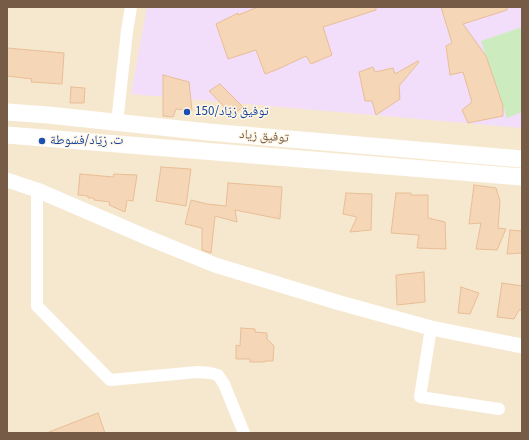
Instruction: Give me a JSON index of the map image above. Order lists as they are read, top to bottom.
{
  "streets": {
    "main road": ["توفيق زياد"]
  },
  "places": ["توفيق زيّاد/150", "ت. زيّاد/فسّوطة"]
}
